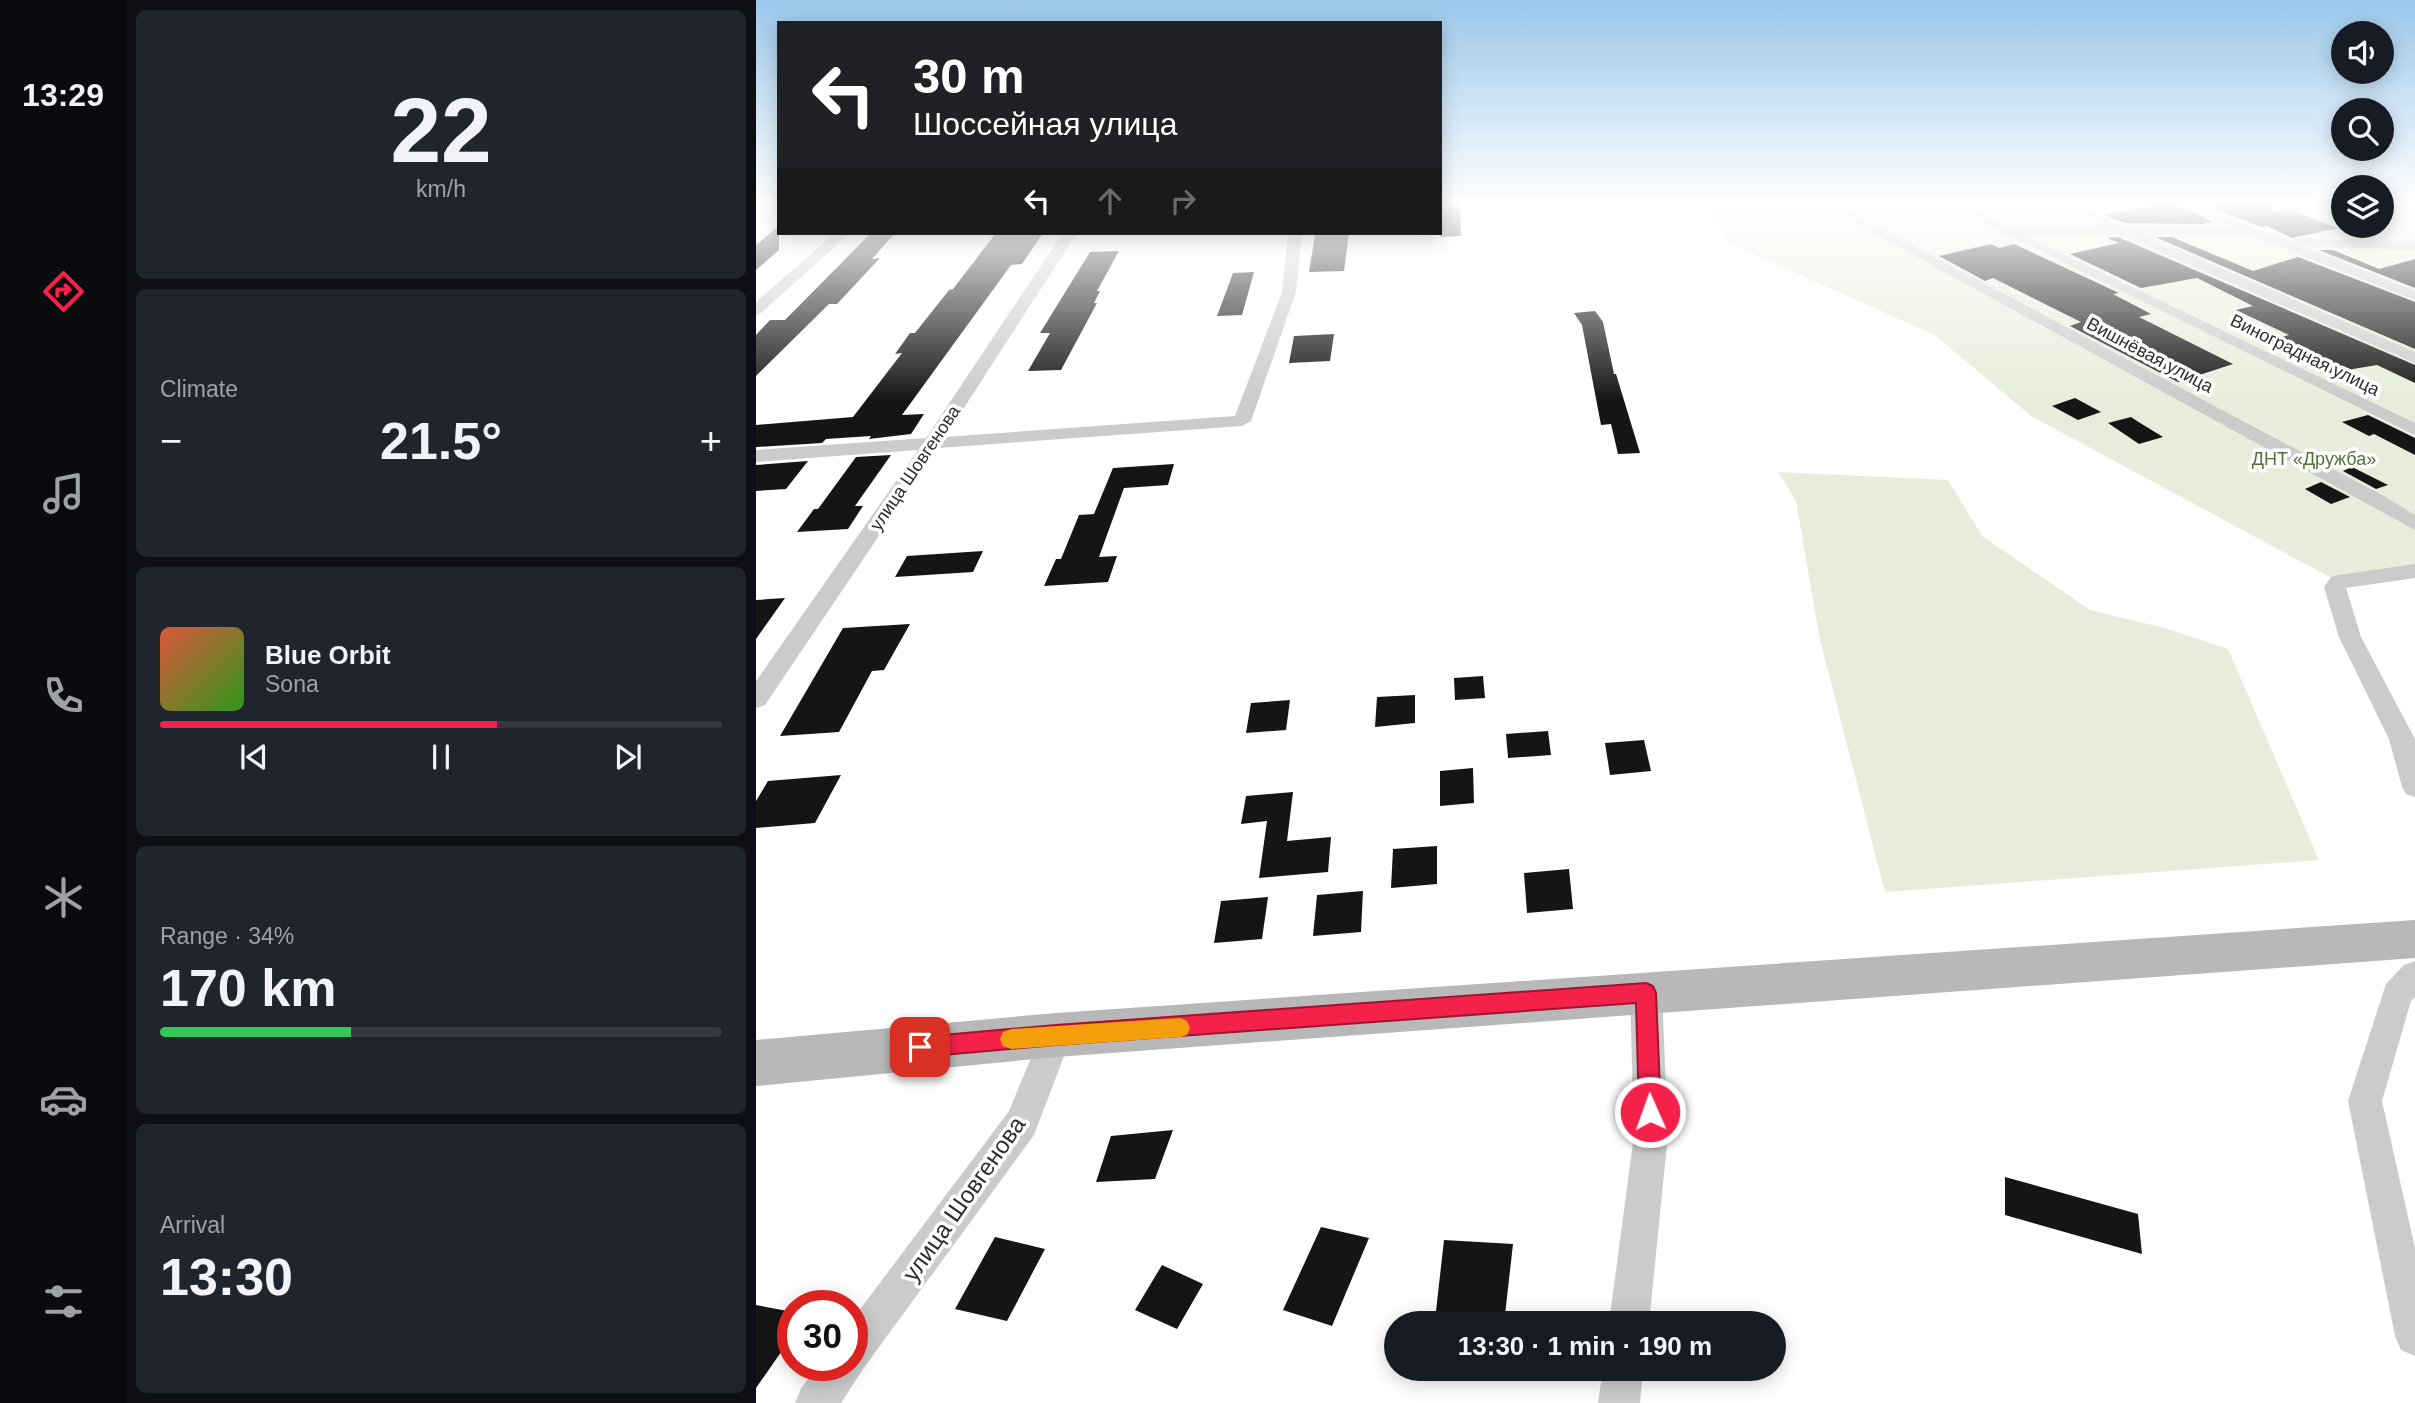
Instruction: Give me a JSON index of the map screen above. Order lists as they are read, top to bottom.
{
  "streets": {
    "street": ["Вишнёвая улица", "Виноградная улица", "улица Шовгенова"]
  },
  "parks": ["ДНТ «Дружба»"],
  "page": {
    "tabs": "13:29",
    "tile": [
      ["22", "km/h"],
      "Climate",
      ["Range · 34%", "170 km"],
      ["Arrival", "13:30"]
    ],
    "turn": ["30 m", "Шоссейная улица"],
    "heat": ["−", "21.5°", "+"],
    "song": ["Blue Orbit", "Sona"],
    "limit": "30",
    "trip": "13:30 · 1 min · 190 m"
  }
}
